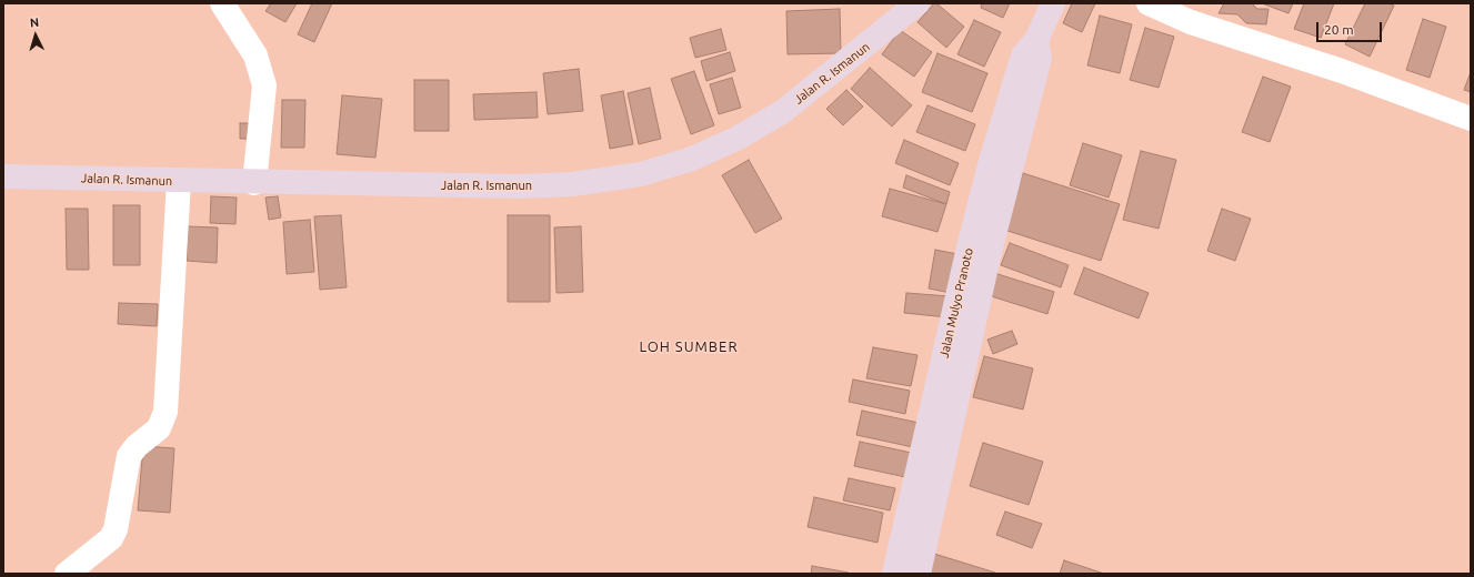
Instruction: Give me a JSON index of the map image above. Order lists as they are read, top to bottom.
{
  "streets": {
    "street": ["Jalan R. Ismanun", "Jalan Mulyo Pranoto"]
  },
  "districts": ["LOH SUMBER"],
  "scale_bar": "20 m",
  "north": "top"
}
